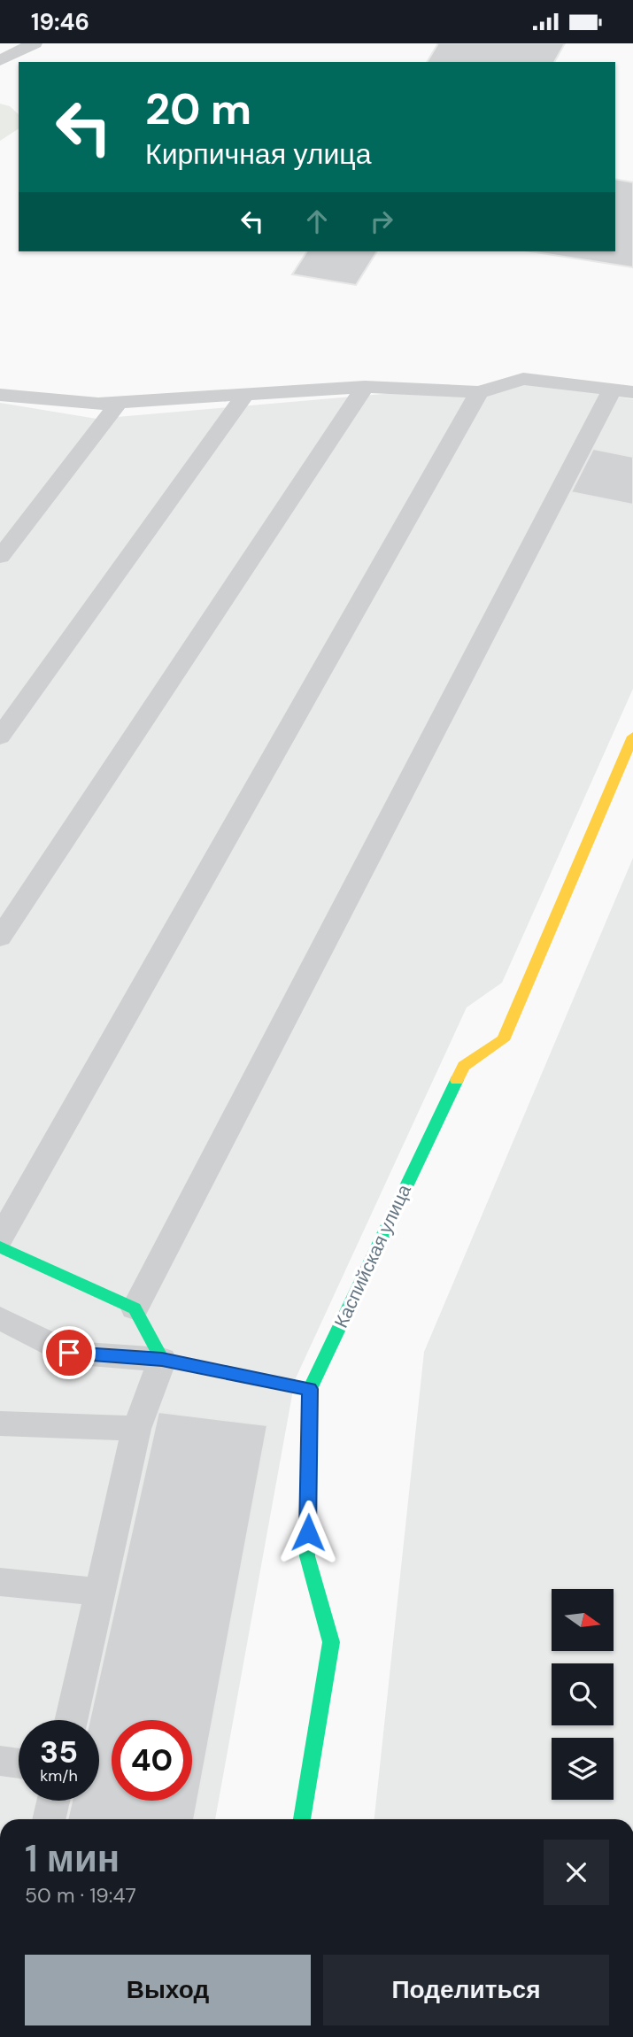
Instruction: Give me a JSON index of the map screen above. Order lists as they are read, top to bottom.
{
  "streets": {
    "street": ["Каспийская улица"]
  },
  "north": "right",
  "page": {
    "status": "19:46",
    "turn": ["20 m", "Кирпичная улица"],
    "speed": "35 km/h",
    "limit": "40",
    "heading": ["1 мин", "50 m · 19:47"],
    "buttons": ["Выход", "Поделиться"]
  }
}
